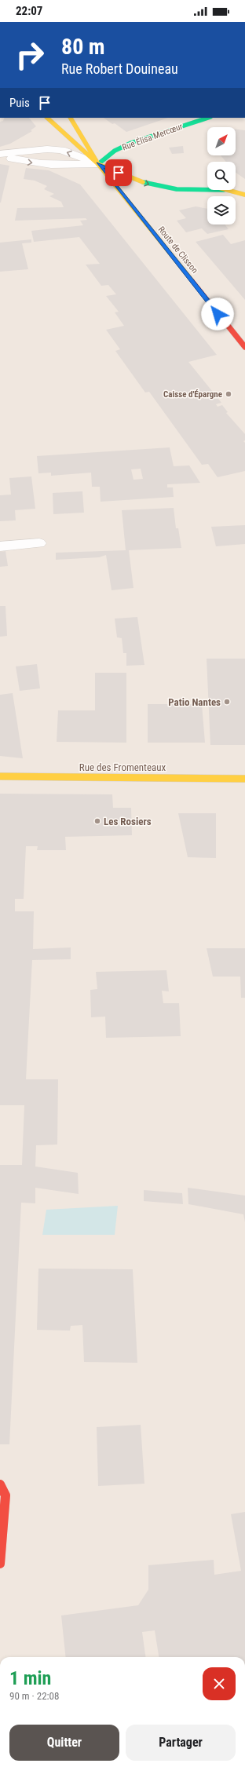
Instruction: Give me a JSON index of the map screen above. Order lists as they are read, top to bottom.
{
  "streets": {
    "street": ["Rue Élisa Mercœur", "Route de Clisson", "Rue des Fromenteaux"]
  },
  "crossings": [
    ["Rue Élisa Mercœur", "Route de Clisson"]
  ],
  "places": ["Caisse d'Épargne", "Patio Nantes", "Les Rosiers"],
  "north": "top right",
  "page": {
    "status": "22:07",
    "turn": ["80 m", "Rue Robert Douineau"],
    "then": "Puis",
    "heading": ["1 min", "90 m · 22:08"],
    "buttons": ["Quitter", "Partager"]
  }
}
